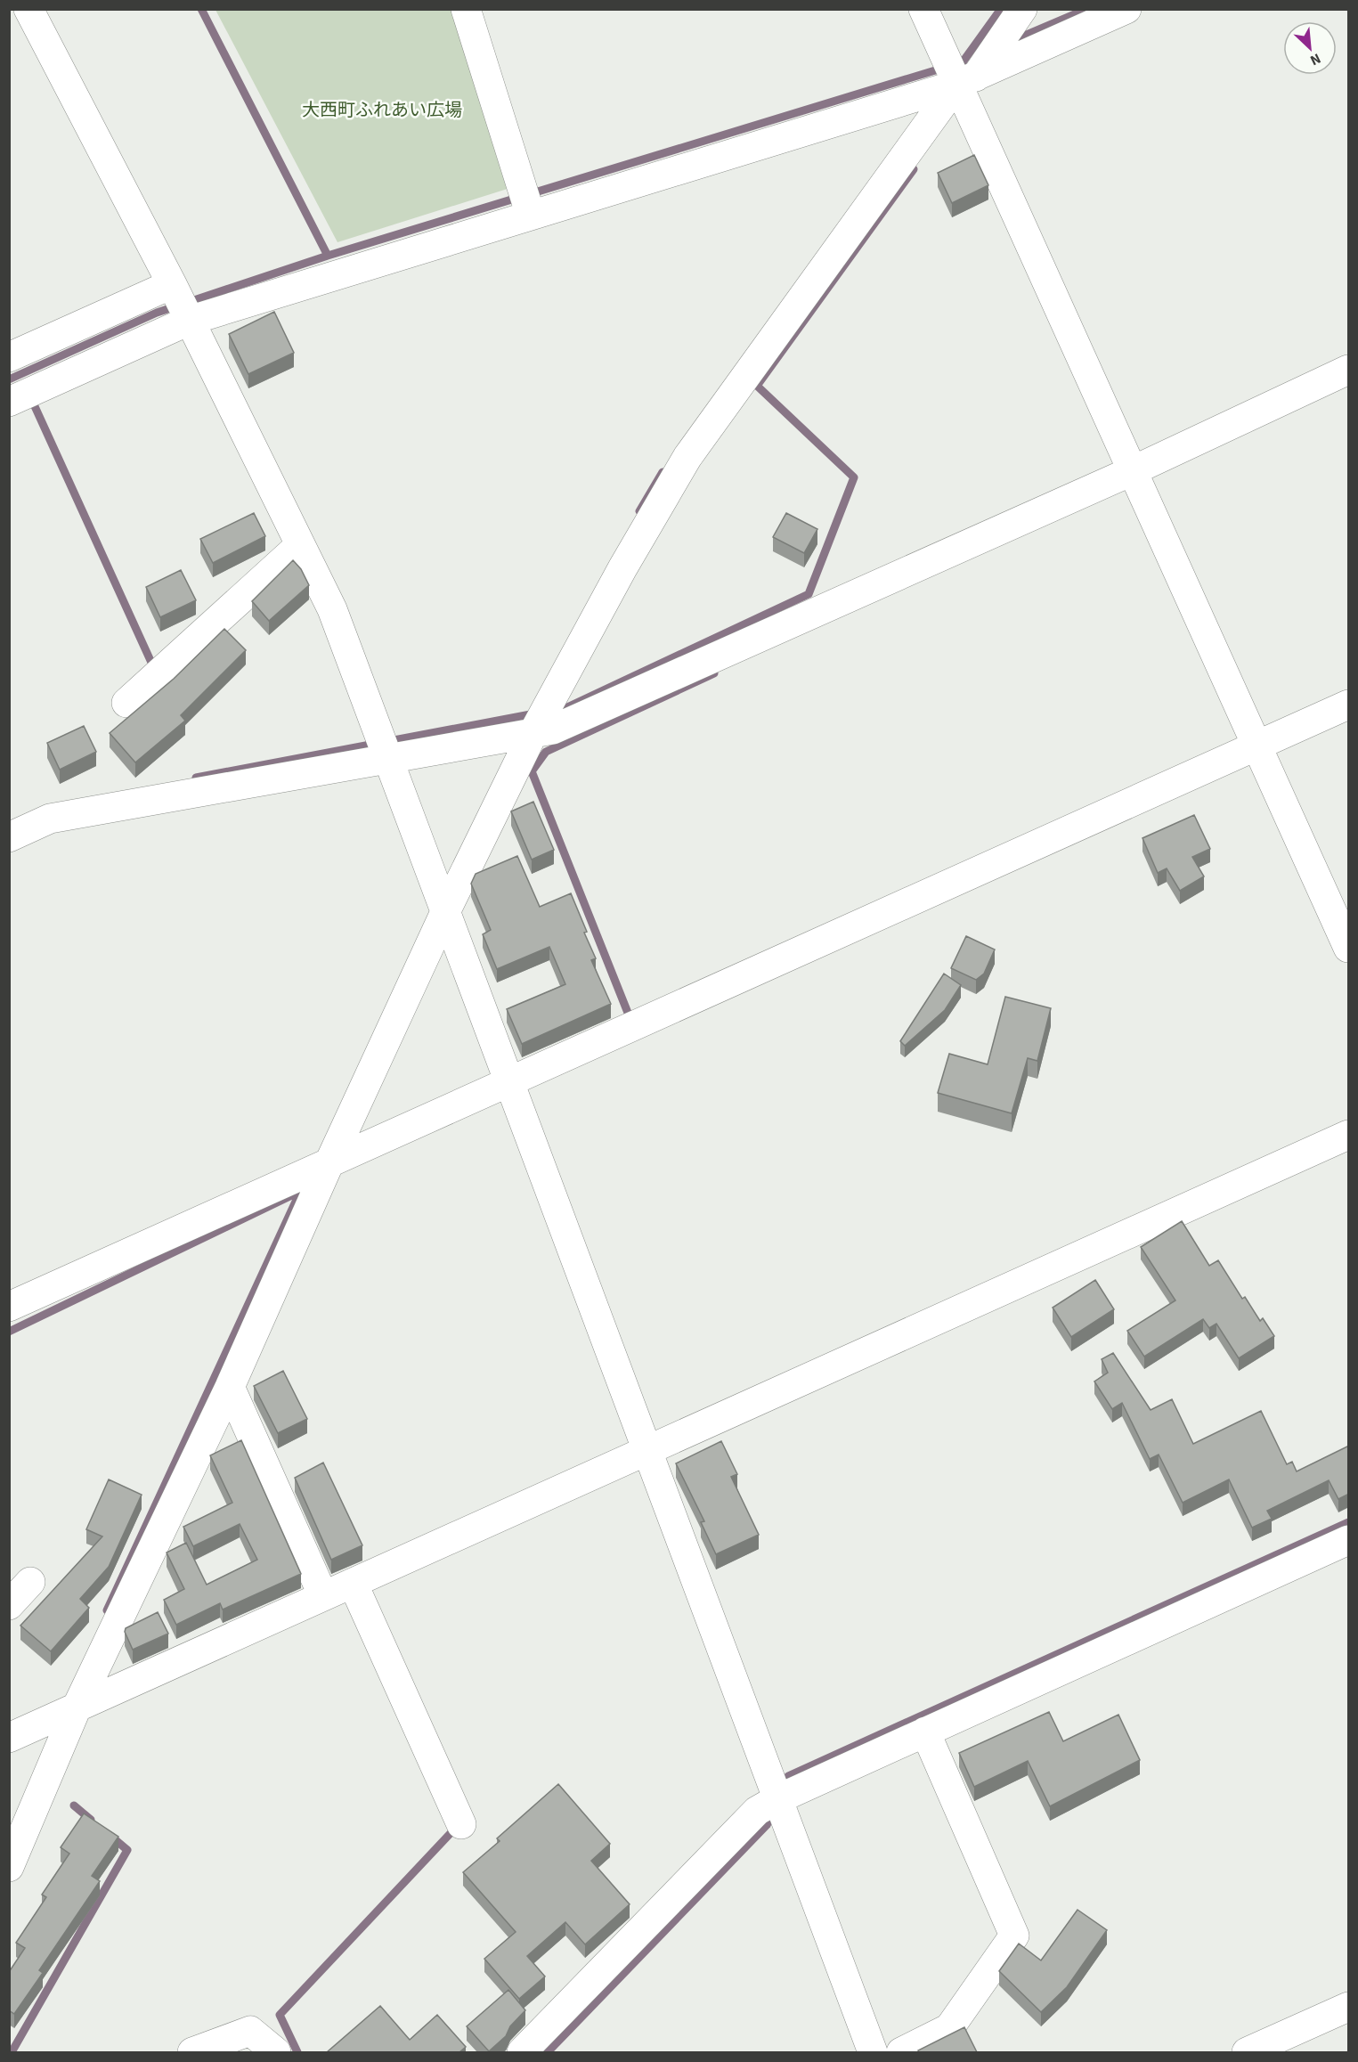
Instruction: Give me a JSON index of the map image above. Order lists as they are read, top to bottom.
{
  "parks": ["大西町ふれあい広場"],
  "north": "bottom right"
}
